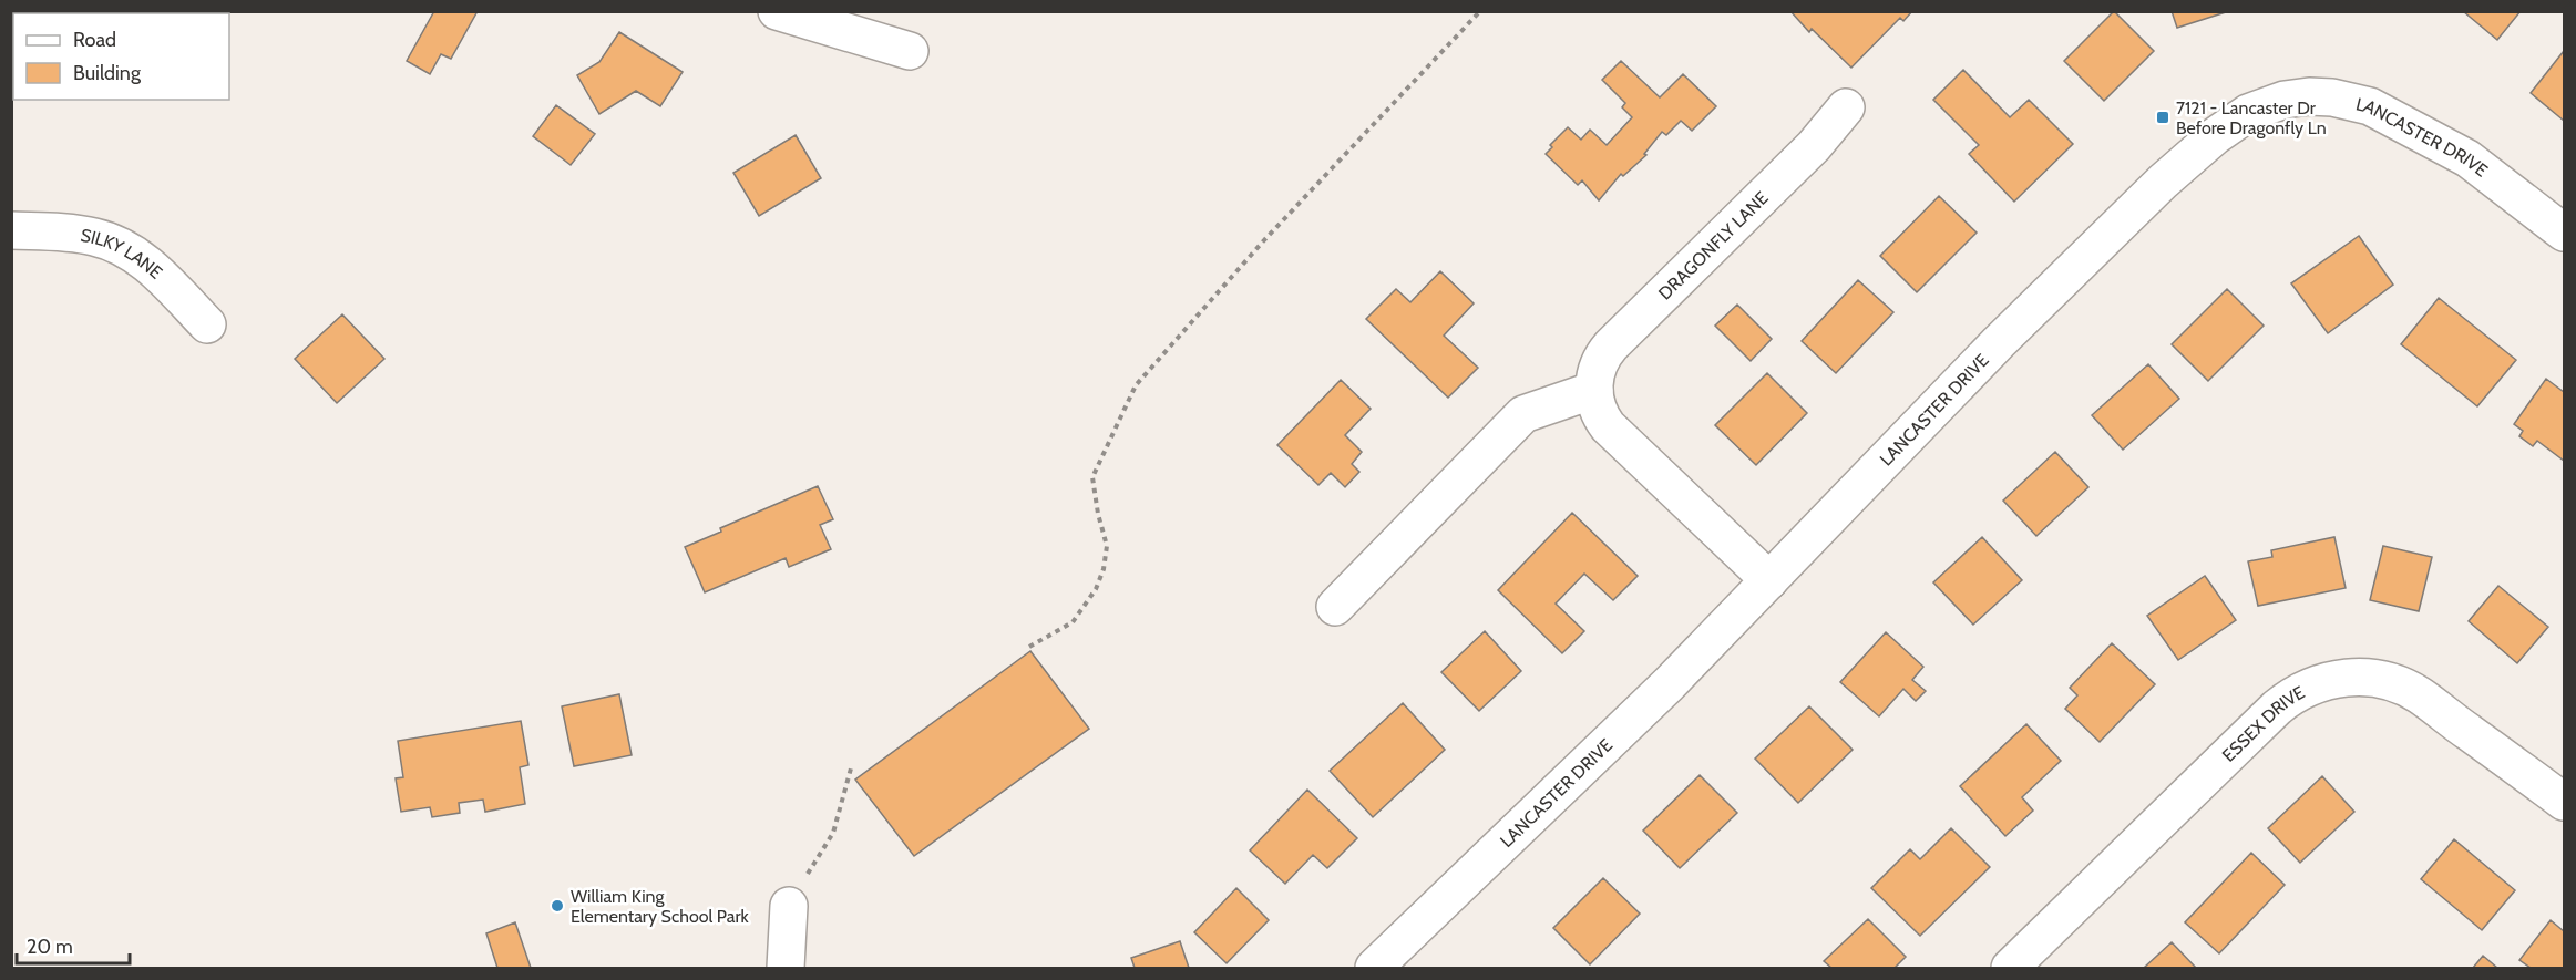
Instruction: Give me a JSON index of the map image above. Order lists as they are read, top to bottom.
{
  "streets": {
    "street": [
      "LANCASTER DRIVE",
      "DRAGONFLY LANE",
      "SILKY LANE",
      "ESSEX DRIVE"
    ]
  },
  "places": {
    "transit": ["7121 - Lancaster Dr Before Dragonfly Ln"],
    "other": ["William King Elementary School Park"]
  },
  "legend": ["Road", "Building"],
  "scale_bar": "20 m"
}
